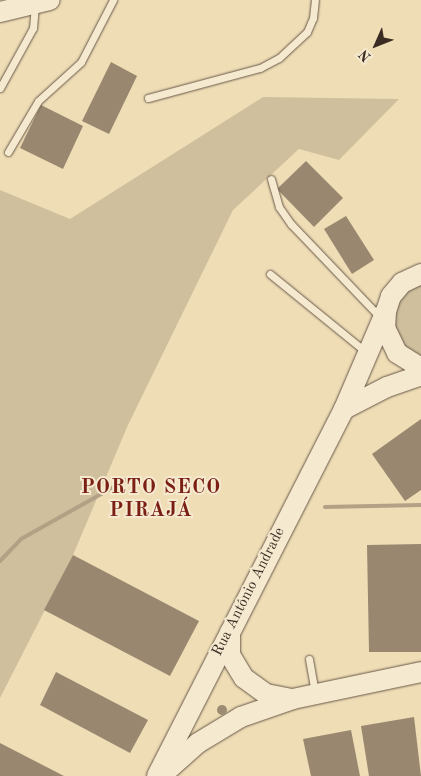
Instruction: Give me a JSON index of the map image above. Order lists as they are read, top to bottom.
{
  "streets": {
    "street": ["Rua Antônio Andrade"]
  },
  "districts": ["PORTO SECO PIRAJÁ"],
  "north": "bottom left"
}
